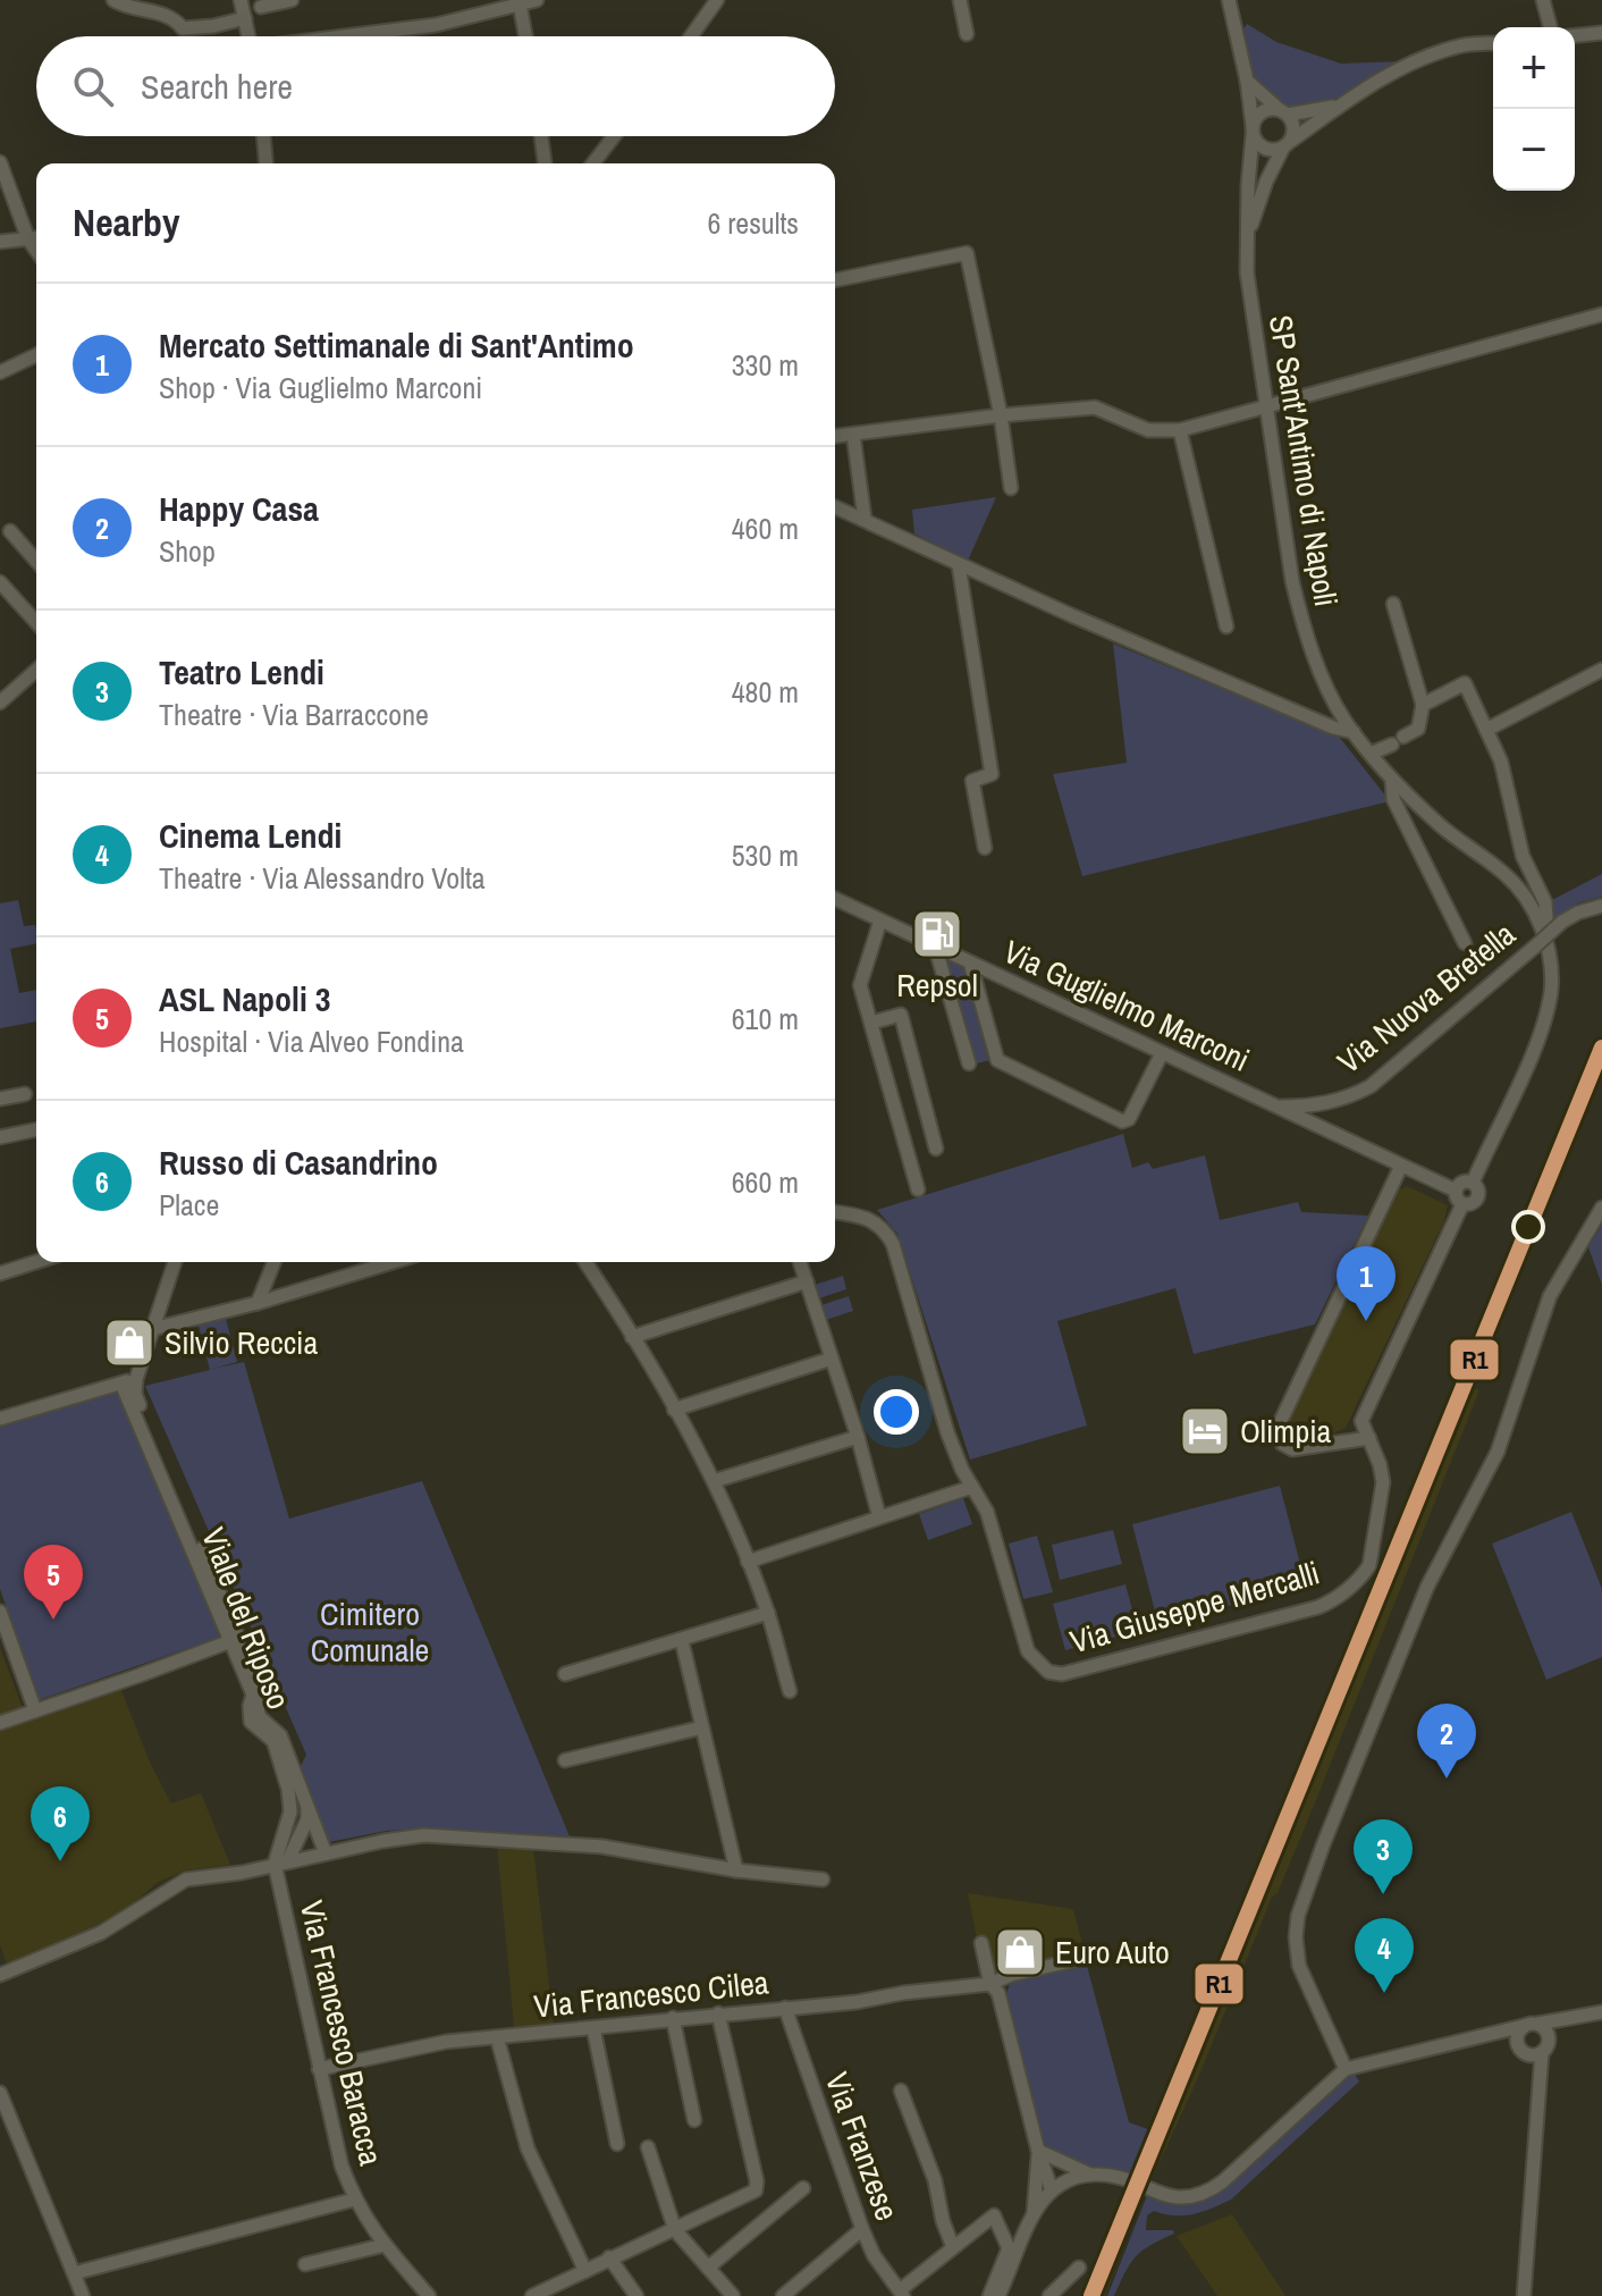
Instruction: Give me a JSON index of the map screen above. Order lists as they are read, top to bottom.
{
  "streets": {
    "street": [
      "SP Sant'Antimo di Napoli",
      "Via Nuova Bretella",
      "Via Guglielmo Marconi",
      "Via Giuseppe Mercalli",
      "Viale del Riposo",
      "Via Francesco Cilea",
      "Via Francesco Baracca",
      "Via Franzese"
    ]
  },
  "crossings": [
    ["SP Sant'Antimo di Napoli", "Via Guglielmo Marconi"],
    ["Via Nuova Bretella", "Via Guglielmo Marconi"],
    ["Via Francesco Cilea", "Via Francesco Baracca"],
    ["Via Francesco Cilea", "Via Franzese"]
  ],
  "parks": ["Cimitero Comunale"],
  "places": {
    "fuel station": ["Repsol"],
    "shop": ["Silvio Reccia", "Euro Auto"],
    "hotel": ["Olimpia"]
  },
  "lines": ["transit line R1"],
  "page": {
    "map_buttons": ["+", "−"],
    "search": "Search here",
    "heading": ["Nearby", "6 results"],
    "list": [
      {
        "mark": "1",
        "name": "Mercato Settimanale di Sant'Antimo",
        "note": "Shop · Via Guglielmo Marconi",
        "value": "330 m"
      },
      {
        "mark": "2",
        "name": "Happy Casa",
        "note": "Shop",
        "value": "460 m"
      },
      {
        "mark": "3",
        "name": "Teatro Lendi",
        "note": "Theatre · Via Barraccone",
        "value": "480 m"
      },
      {
        "mark": "4",
        "name": "Cinema Lendi",
        "note": "Theatre · Via Alessandro Volta",
        "value": "530 m"
      },
      {
        "mark": "5",
        "name": "ASL Napoli 3",
        "note": "Hospital · Via Alveo Fondina",
        "value": "610 m"
      },
      {
        "mark": "6",
        "name": "Russo di Casandrino",
        "note": "Place",
        "value": "660 m"
      }
    ],
    "pins": [
      "1",
      "5",
      "2",
      "6",
      "3",
      "4"
    ]
  }
}
